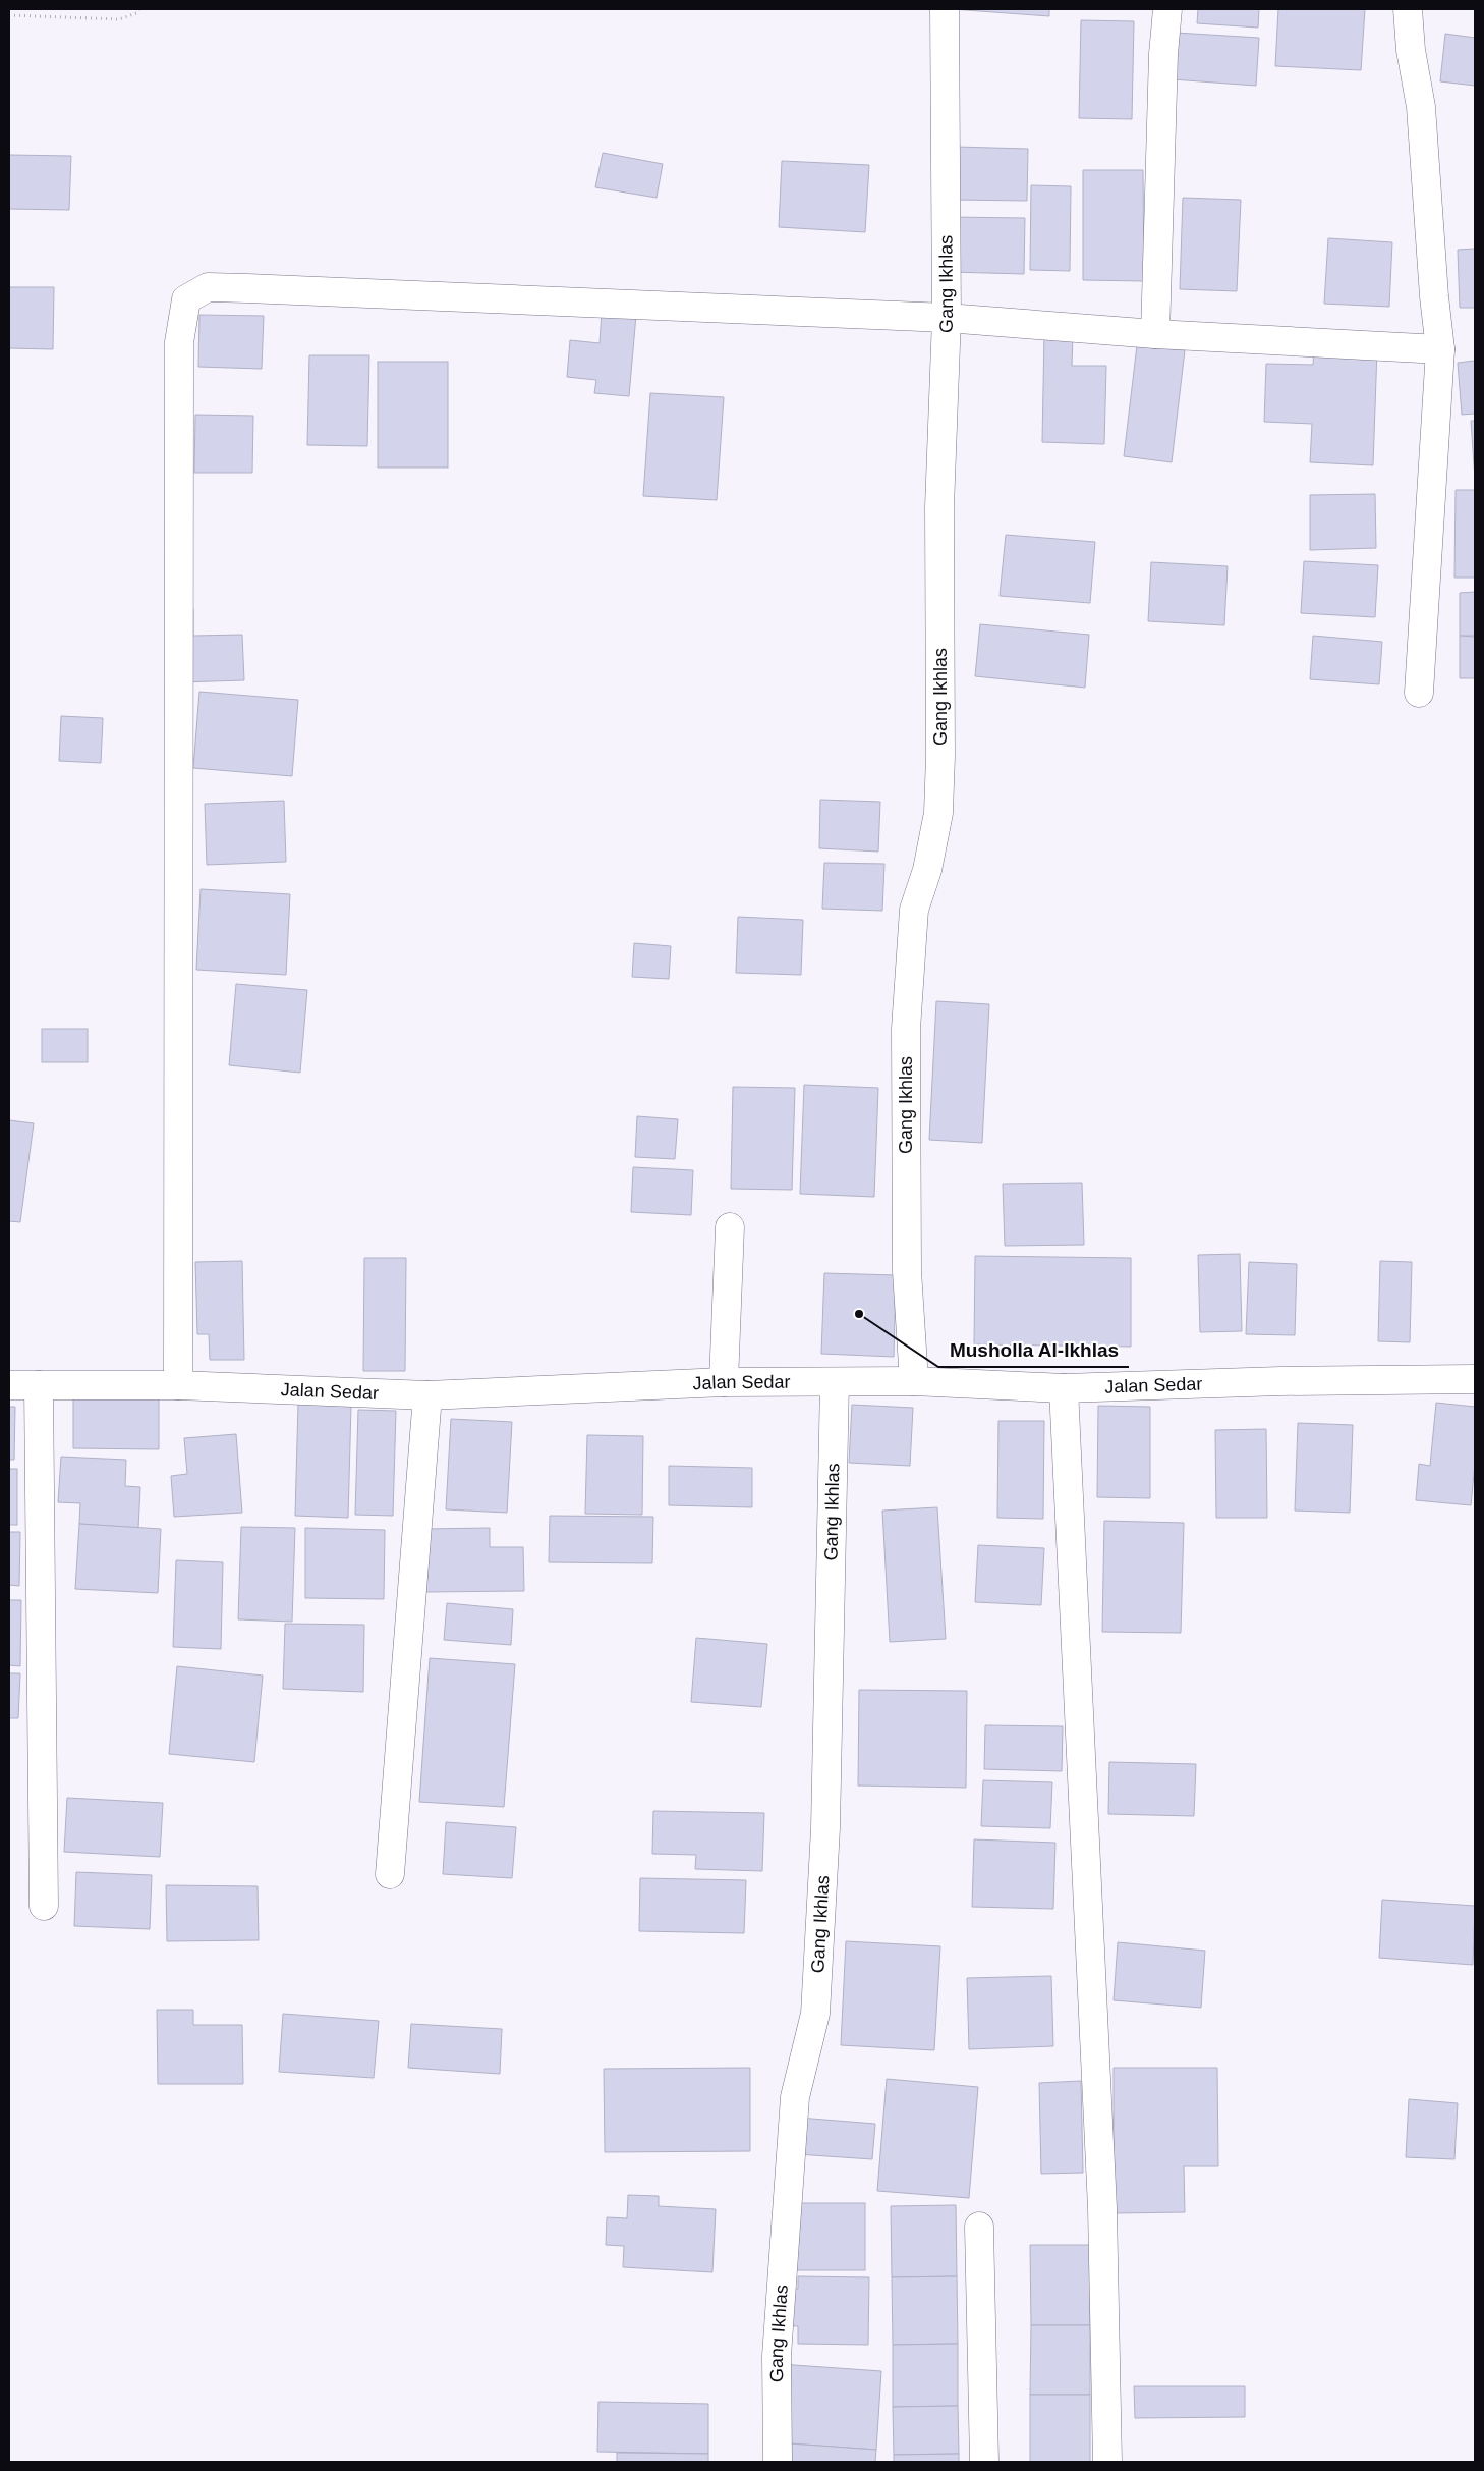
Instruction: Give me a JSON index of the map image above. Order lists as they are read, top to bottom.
{
  "streets": {
    "street": ["Gang Ikhlas", "Jalan Sedar"]
  },
  "crossings": [
    ["Gang Ikhlas", "Jalan Sedar"]
  ],
  "places": ["Musholla Al-Ikhlas"]
}
